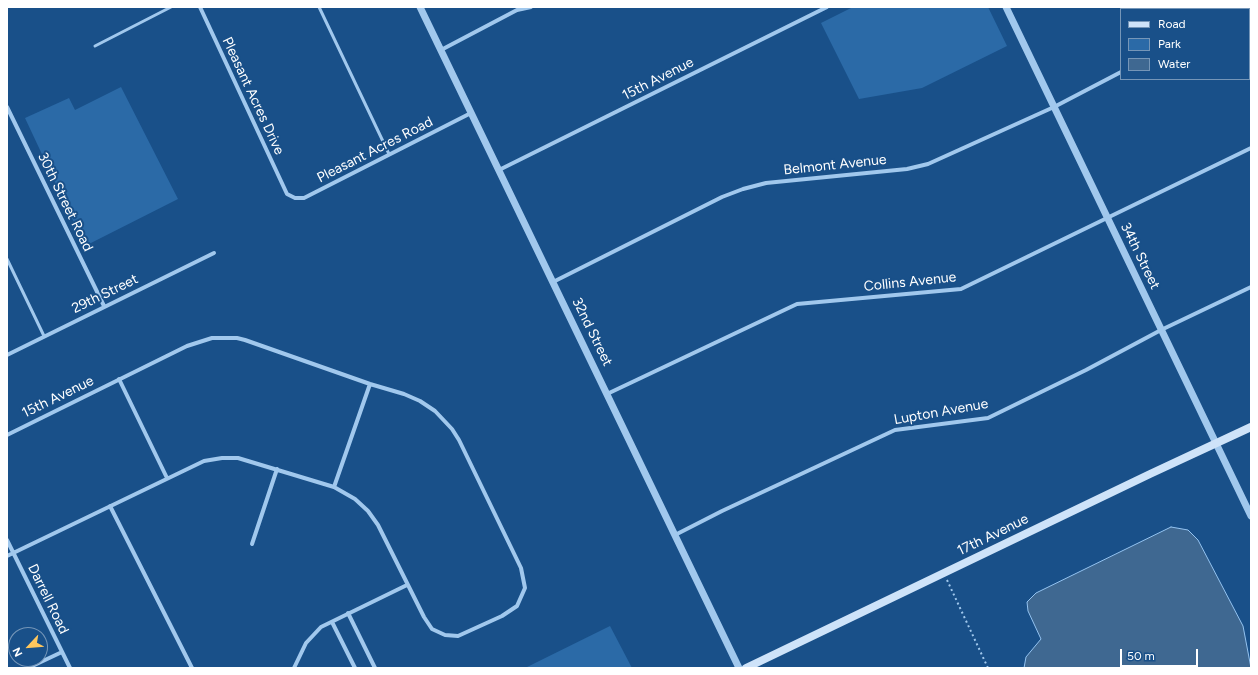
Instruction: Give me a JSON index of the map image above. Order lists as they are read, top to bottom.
{
  "streets": {
    "main road": ["17th Avenue"],
    "street": [
      "15th Avenue",
      "Pleasant Acres Drive",
      "Pleasant Acres Road",
      "Belmont Avenue",
      "30th Street Road",
      "34th Street",
      "Collins Avenue",
      "29th Street",
      "32nd Street",
      "Lupton Avenue",
      "Darrell Road"
    ]
  },
  "crossings": [
    ["15th Avenue", "32nd Street"],
    ["15th Avenue", "Darrell Road"],
    ["Pleasant Acres Drive", "Pleasant Acres Road"],
    ["Pleasant Acres Road", "32nd Street"],
    ["Belmont Avenue", "34th Street"],
    ["Belmont Avenue", "32nd Street"],
    ["30th Street Road", "29th Street"],
    ["34th Street", "Collins Avenue"],
    ["34th Street", "Lupton Avenue"],
    ["34th Street", "17th Avenue"],
    ["Collins Avenue", "32nd Street"],
    ["32nd Street", "Lupton Avenue"]
  ],
  "legend": ["Road", "Park", "Water"],
  "scale_bar": "50 m",
  "north": "bottom left"
}
